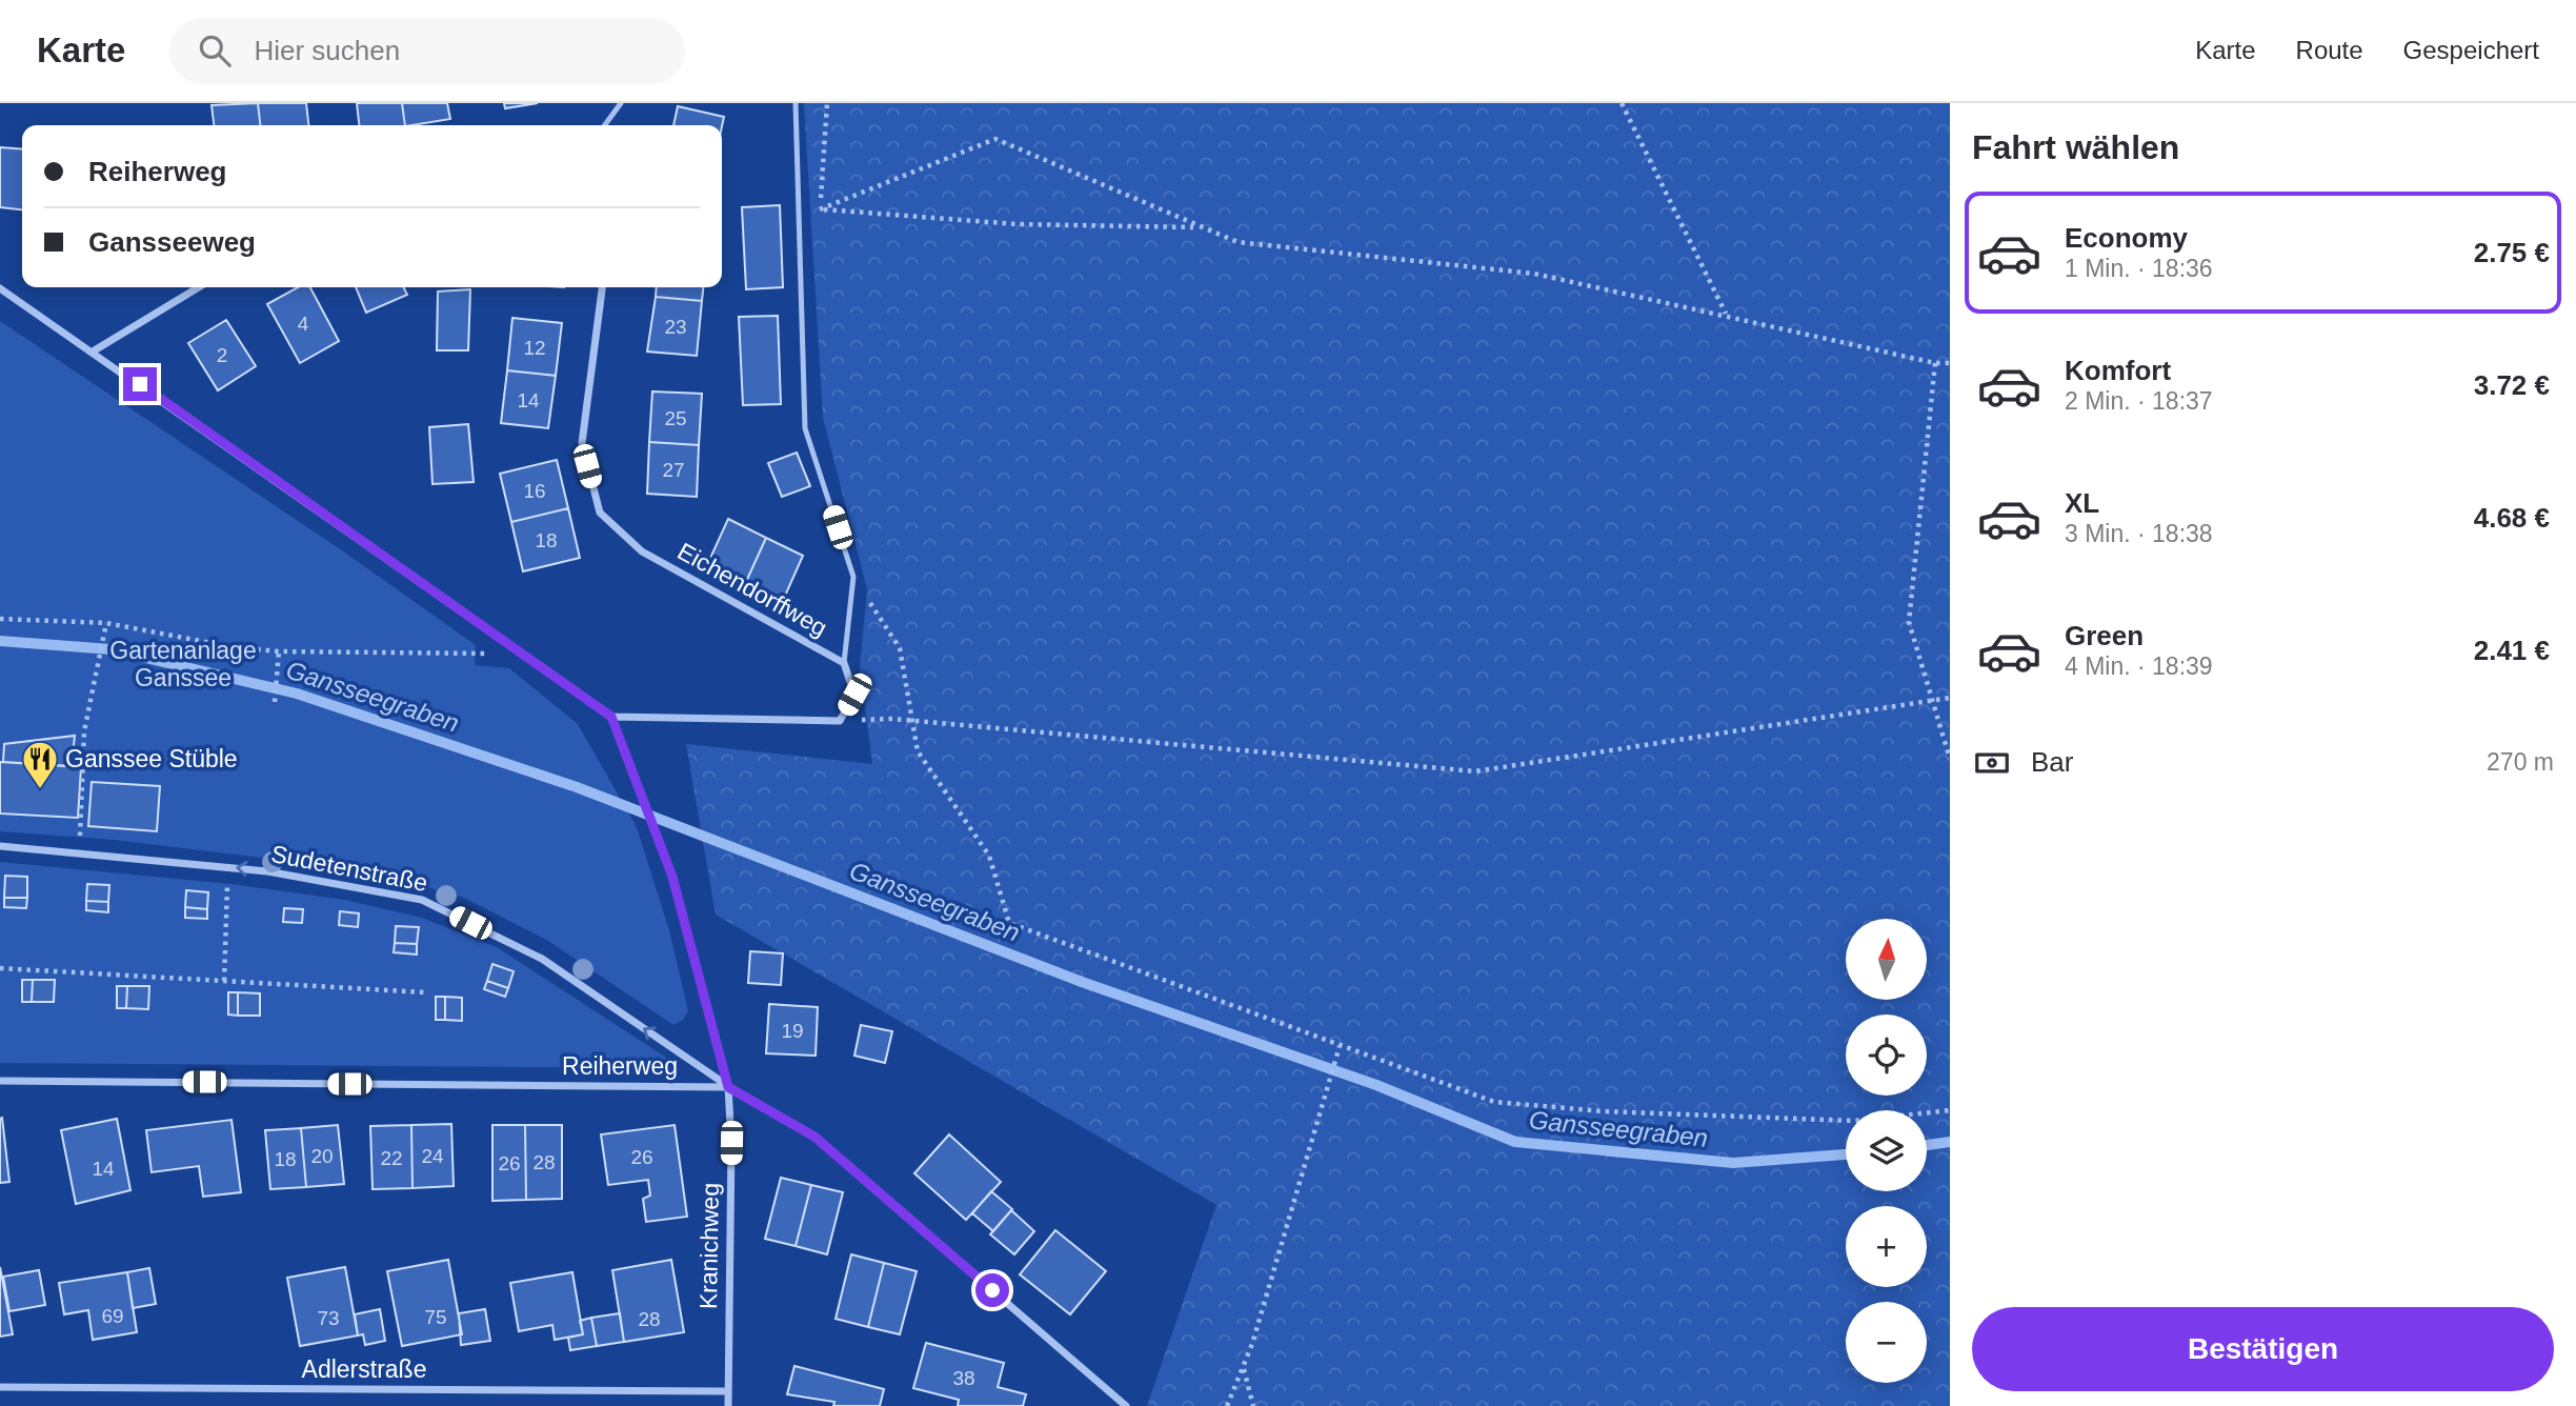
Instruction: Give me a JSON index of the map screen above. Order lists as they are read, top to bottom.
{
  "streets": {
    "street": [
      "Eichendorffweg",
      "Sudetenstraße",
      "Reiherweg",
      "Kranichweg",
      "Adlerstraße"
    ]
  },
  "crossings": [
    ["Sudetenstraße", "Reiherweg"],
    ["Sudetenstraße", "Kranichweg"],
    ["Reiherweg", "Kranichweg"],
    ["Kranichweg", "Adlerstraße"]
  ],
  "one_way": ["Sudetenstraße"],
  "water": ["Gansseegraben"],
  "parks": ["Gartenanlage Ganssee"],
  "places": {
    "restaurant": ["Ganssee Stüble"]
  },
  "house_numbers": [
    "4",
    "23",
    "12",
    "2",
    "14",
    "25",
    "27",
    "16",
    "18",
    "19",
    "20",
    "24",
    "26",
    "22",
    "18",
    "28",
    "26",
    "14",
    "69",
    "75",
    "73",
    "28",
    "38"
  ],
  "north": "top",
  "page": {
    "header": "Karte",
    "search": "Hier suchen",
    "nav": ["Karte", "Route", "Gespeichert"],
    "heading": "Fahrt wählen",
    "banner": ["Reiherweg", "Gansseeweg"],
    "list": [
      {
        "name": "Economy",
        "note": "1 Min. · 18:36",
        "value": "2.75 €"
      },
      {
        "name": "Komfort",
        "note": "2 Min. · 18:37",
        "value": "3.72 €"
      },
      {
        "name": "XL",
        "note": "3 Min. · 18:38",
        "value": "4.68 €"
      },
      {
        "name": "Green",
        "note": "4 Min. · 18:39",
        "value": "2.41 €"
      }
    ],
    "pay": ["Bar", "270 m"],
    "map_buttons": ["+", "−"],
    "buttons": "Bestätigen"
  }
}
